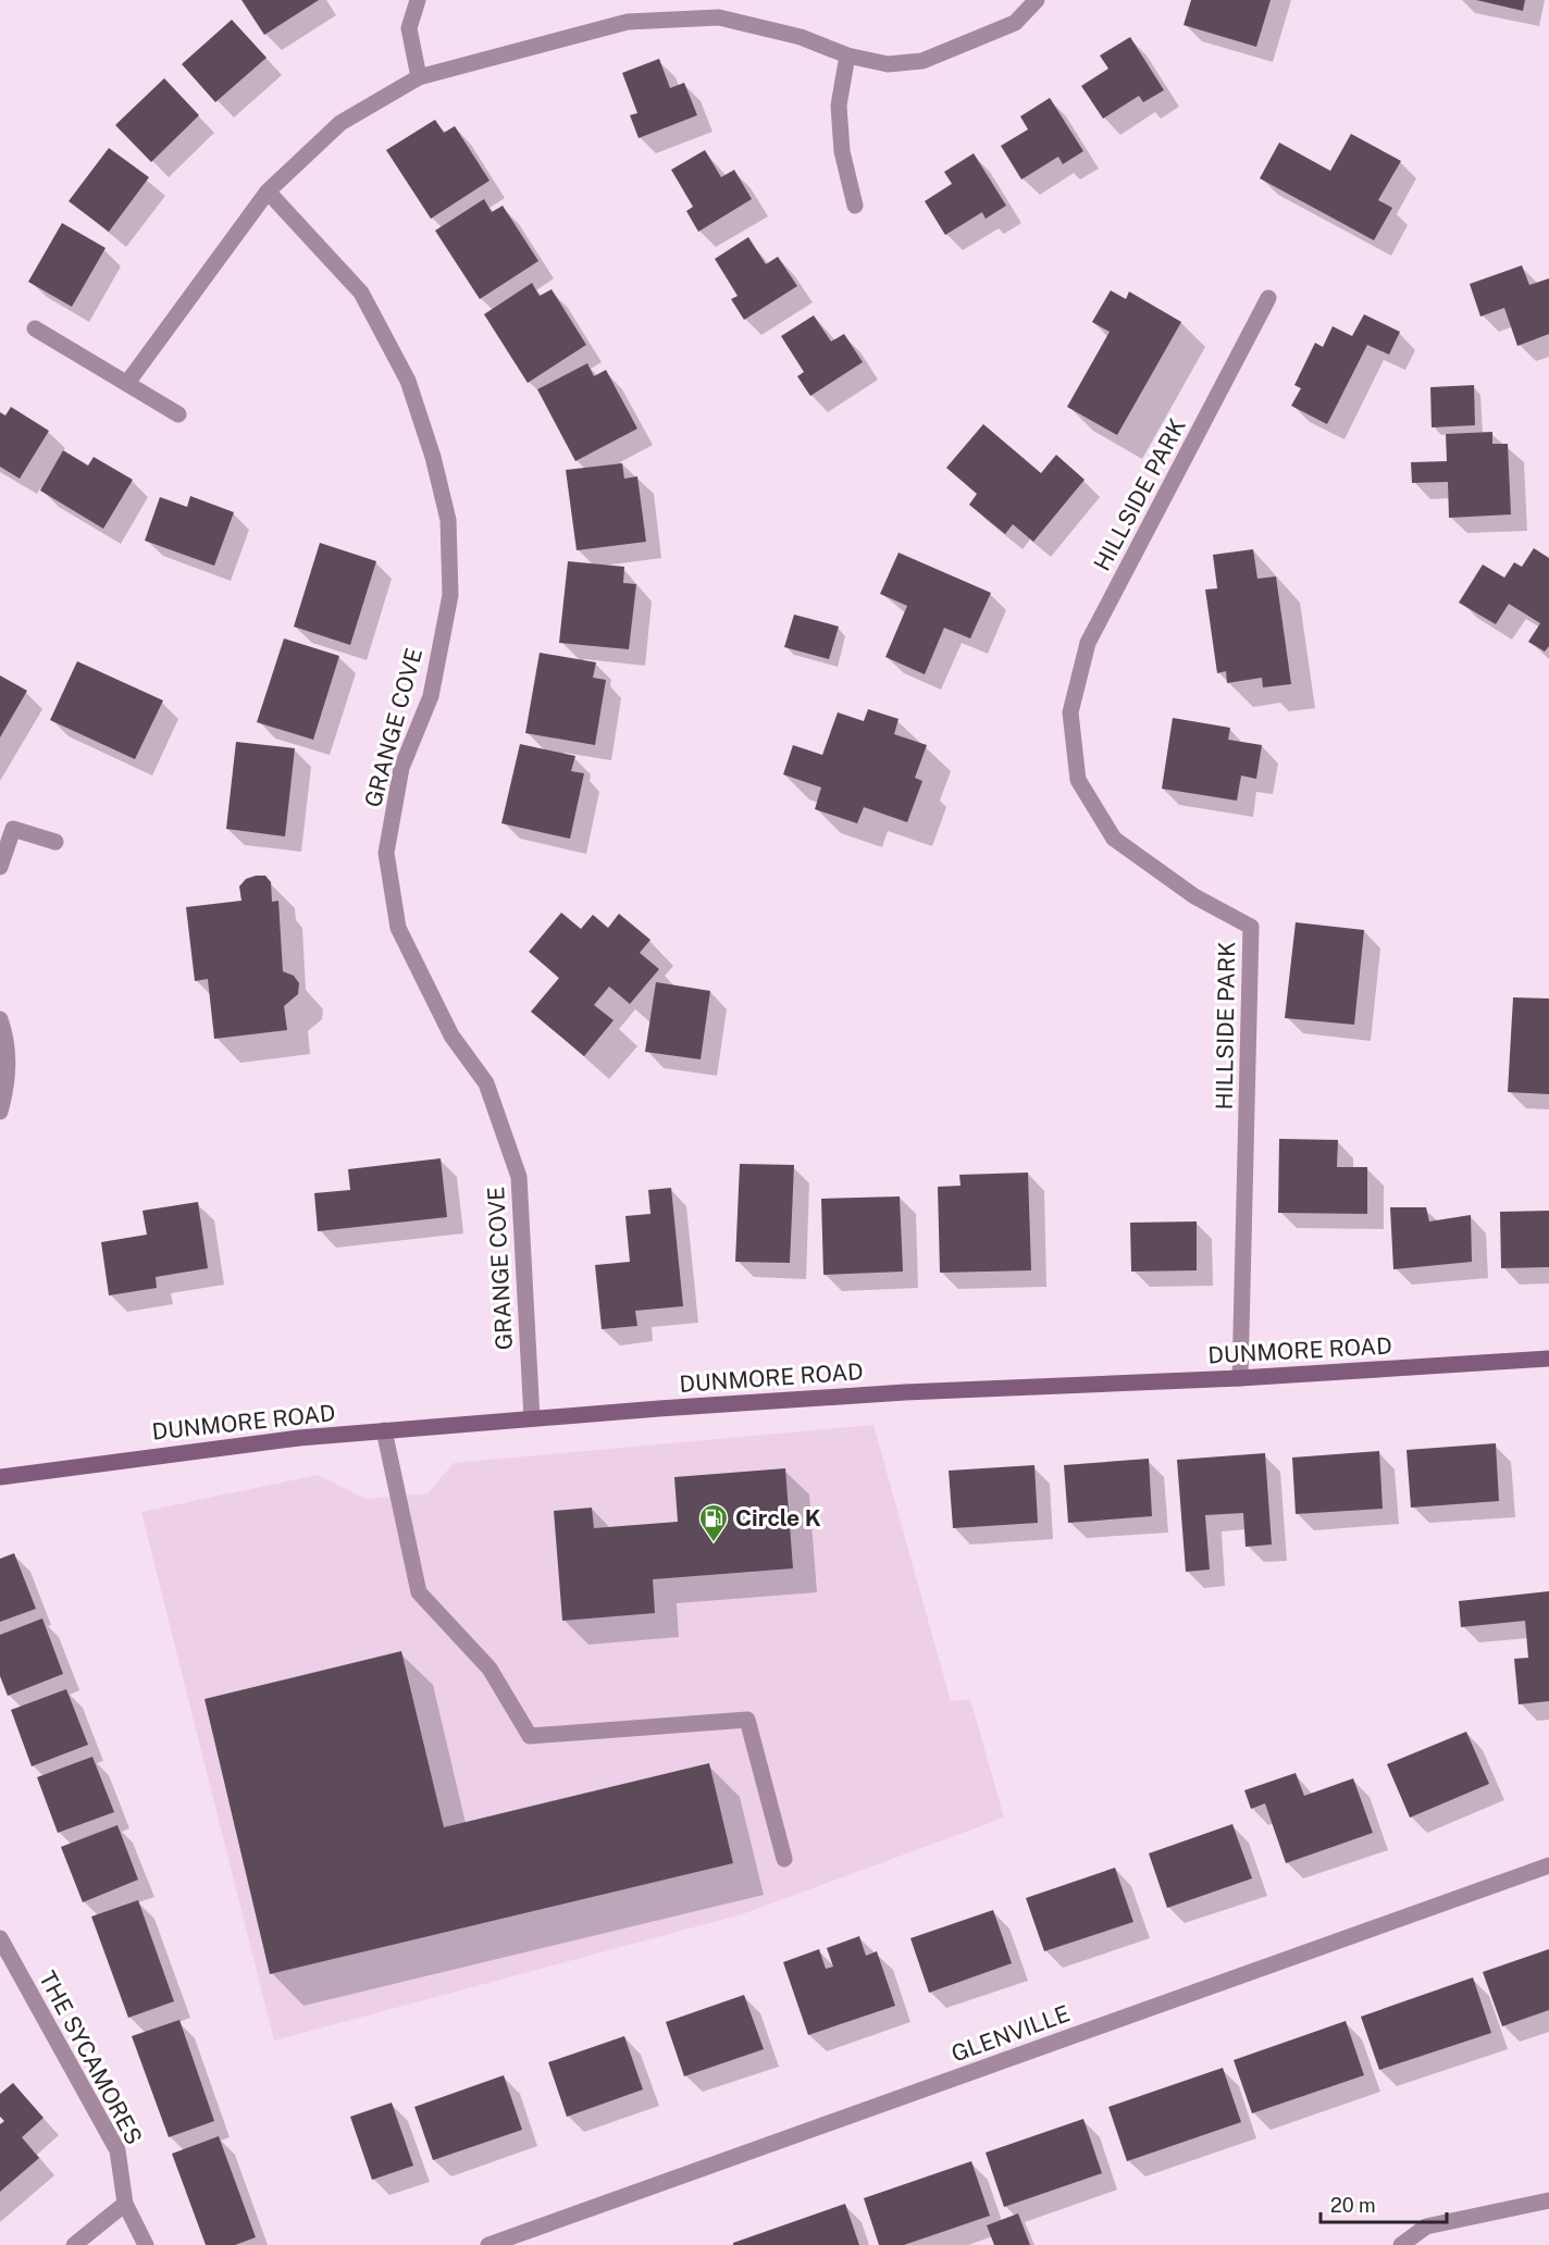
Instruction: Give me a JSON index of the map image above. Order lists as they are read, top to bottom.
{
  "streets": {
    "main road": ["DUNMORE ROAD"],
    "street": [
      "HILLSIDE PARK",
      "GRANGE COVE",
      "GLENVILLE",
      "THE SYCAMORES"
    ]
  },
  "crossings": [
    ["HILLSIDE PARK", "DUNMORE ROAD"],
    ["GRANGE COVE", "DUNMORE ROAD"]
  ],
  "places": {
    "fuel station": ["Circle K"]
  },
  "scale_bar": "20 m"
}
